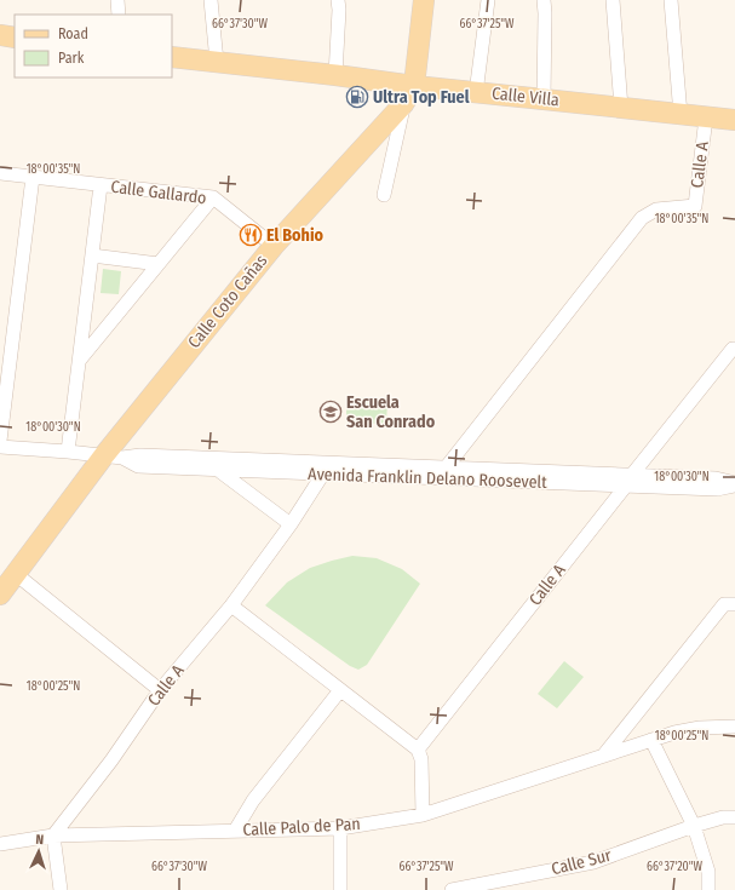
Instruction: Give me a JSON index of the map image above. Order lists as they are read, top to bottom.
{
  "streets": {
    "main road": ["Calle Villa", "Calle Coto Cañas"],
    "street": [
      "Calle A",
      "Calle Gallardo",
      "Avenida Franklin Delano Roosevelt",
      "Calle Palo de Pan",
      "Calle Sur"
    ]
  },
  "crossings": [
    ["Calle Villa", "Calle A"],
    ["Calle Villa", "Calle Coto Cañas"],
    ["Calle A", "Avenida Franklin Delano Roosevelt"],
    ["Calle A", "Calle Palo de Pan"],
    ["Calle Gallardo", "Calle Coto Cañas"],
    ["Calle Coto Cañas", "Avenida Franklin Delano Roosevelt"]
  ],
  "places": {
    "fuel station": ["Ultra Top Fuel"],
    "restaurant": ["El Bohio"],
    "school or university": ["Escuela San Conrado"]
  },
  "legend": ["Road", "Park"],
  "north": "top",
  "coordinates": [
    "66°37'30\"W",
    "66°37'25\"W",
    "18°00'35\"N",
    "18°00'30\"N",
    "18°00'25\"N",
    "66°37'20\"W"
  ]
}
